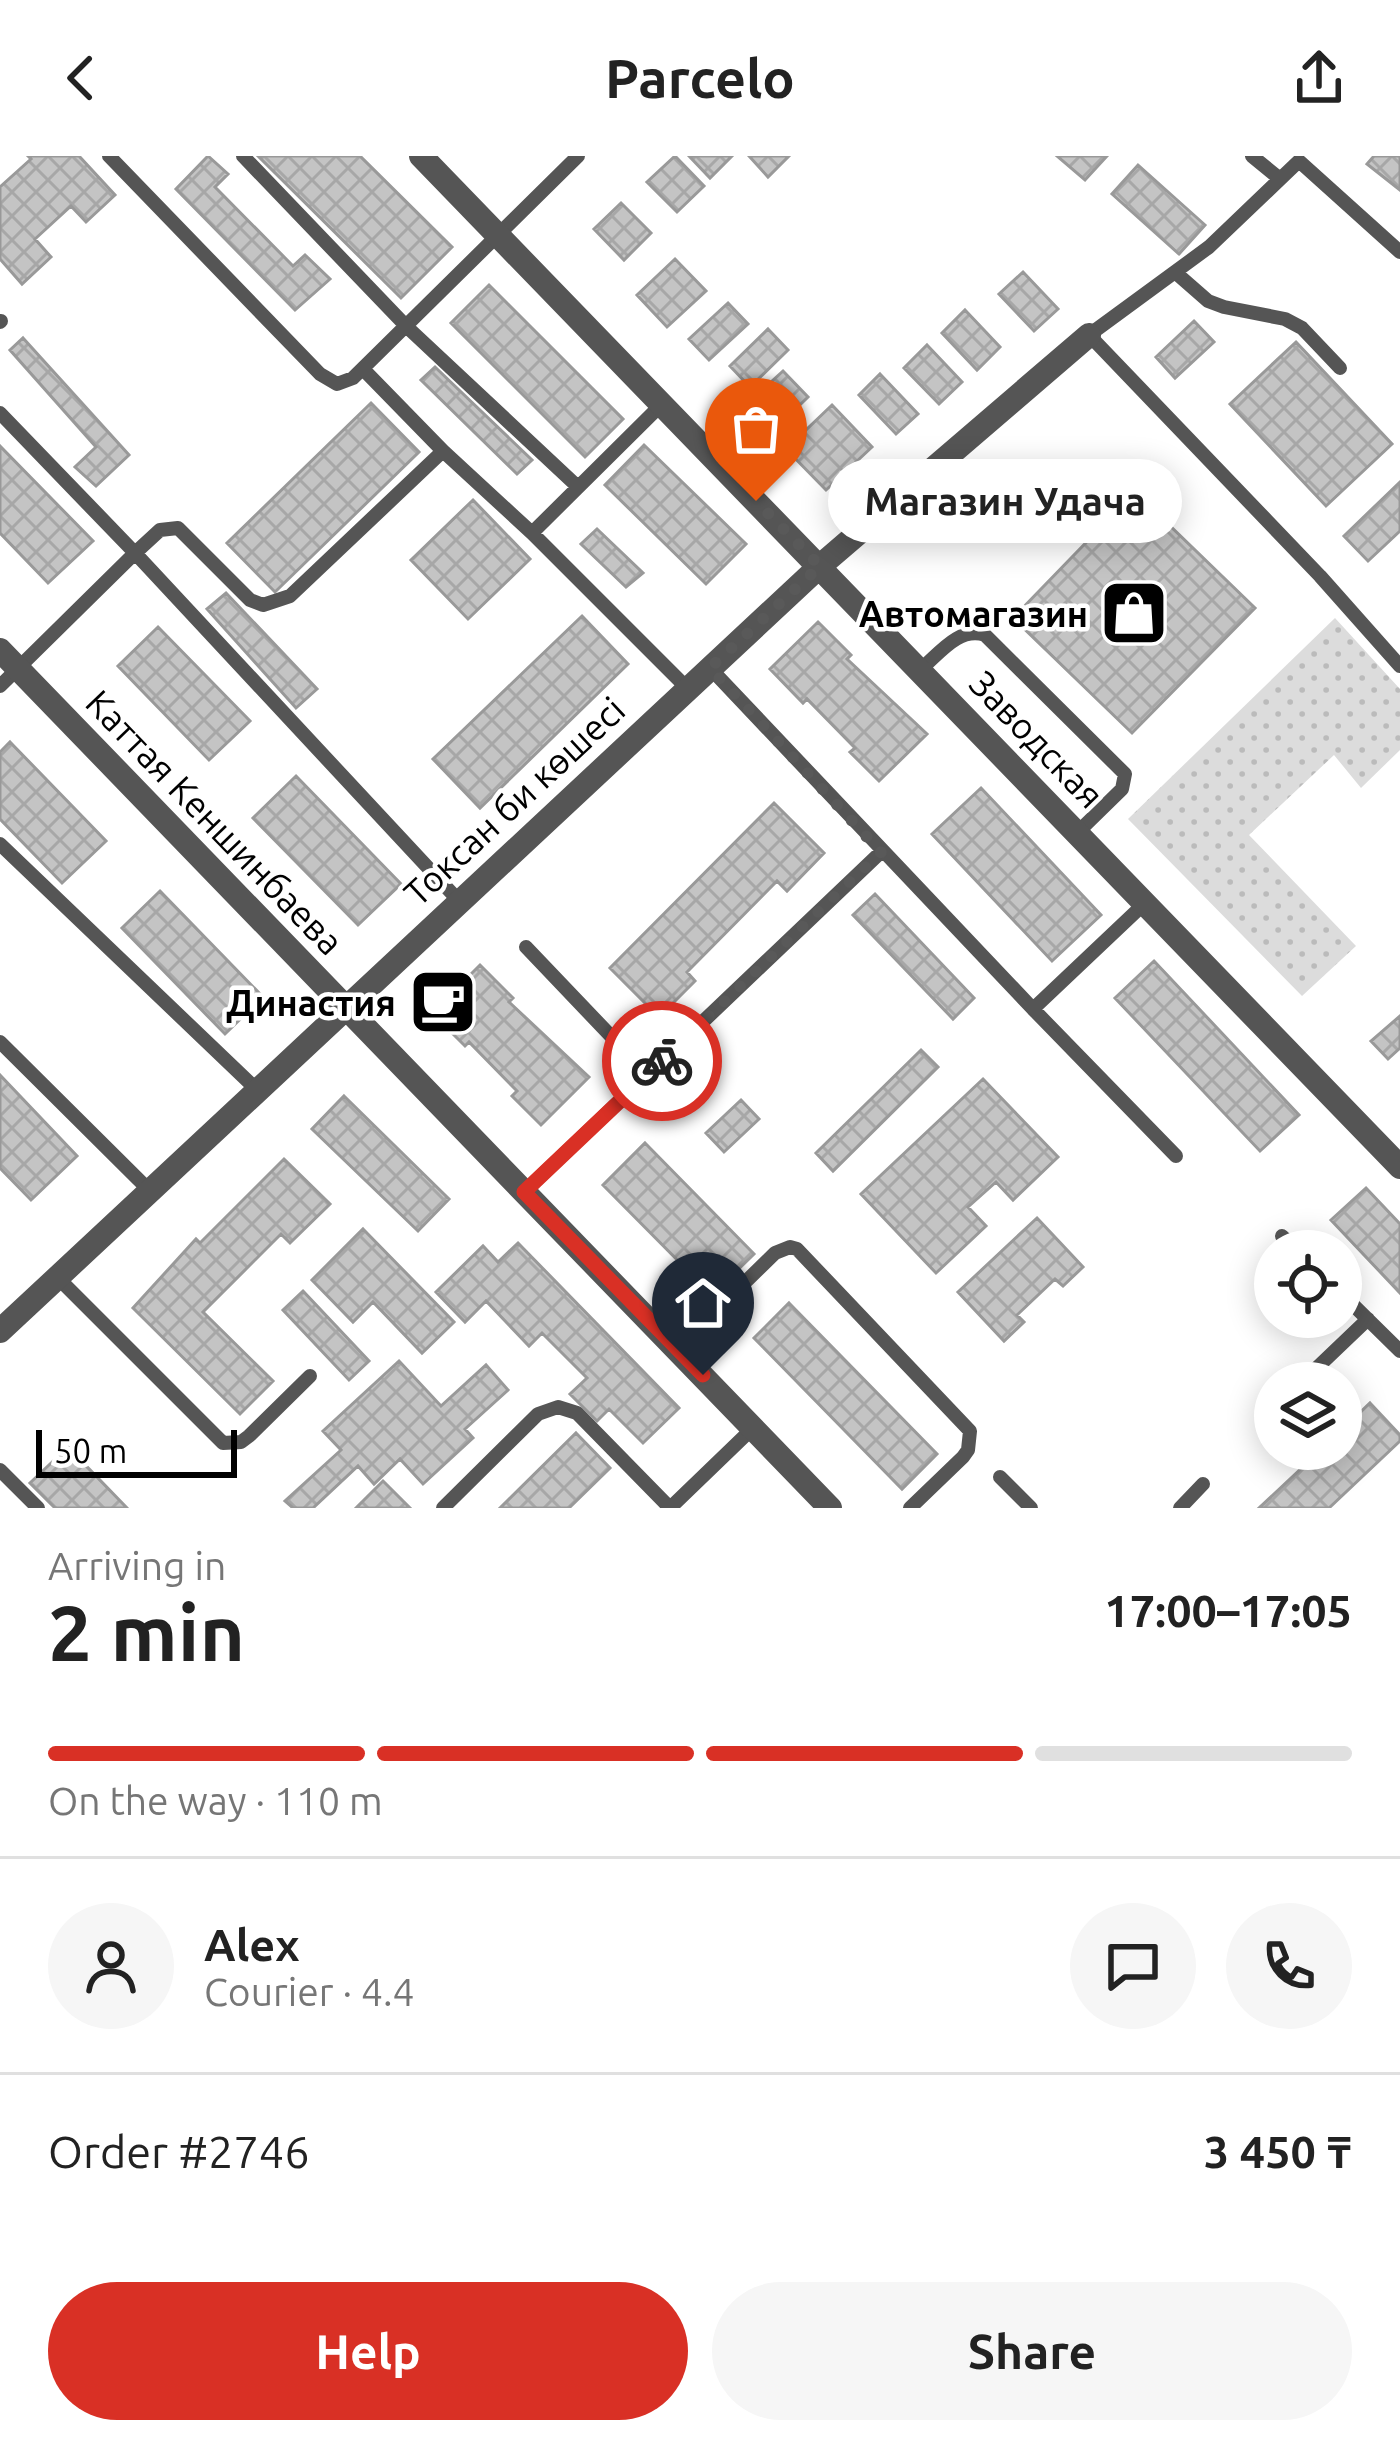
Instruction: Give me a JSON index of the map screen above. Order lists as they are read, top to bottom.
{
  "streets": {
    "street": ["Заводская", "Токсан би көшесі", "Каттая Кеншинбаева"]
  },
  "crossings": [
    ["Заводская", "Токсан би көшесі"],
    ["Токсан би көшесі", "Каттая Кеншинбаева"]
  ],
  "places": {
    "other": ["Магазин Удача"],
    "shop": ["Автомагазин"],
    "cafe": ["Династия"]
  },
  "scale_bar": "50 m",
  "page": {
    "header": "Parcelo",
    "bubble": "Магазин Удача",
    "scale": "50 m",
    "heading": ["2 min", "Arriving in", "17:00–17:05"],
    "panel": [
      "Alex",
      "Courier · 4.4",
      "Order #2746",
      "3 450 ₸"
    ],
    "bar": "On the way · 110 m",
    "buttons": ["Help", "Share"]
  }
}
